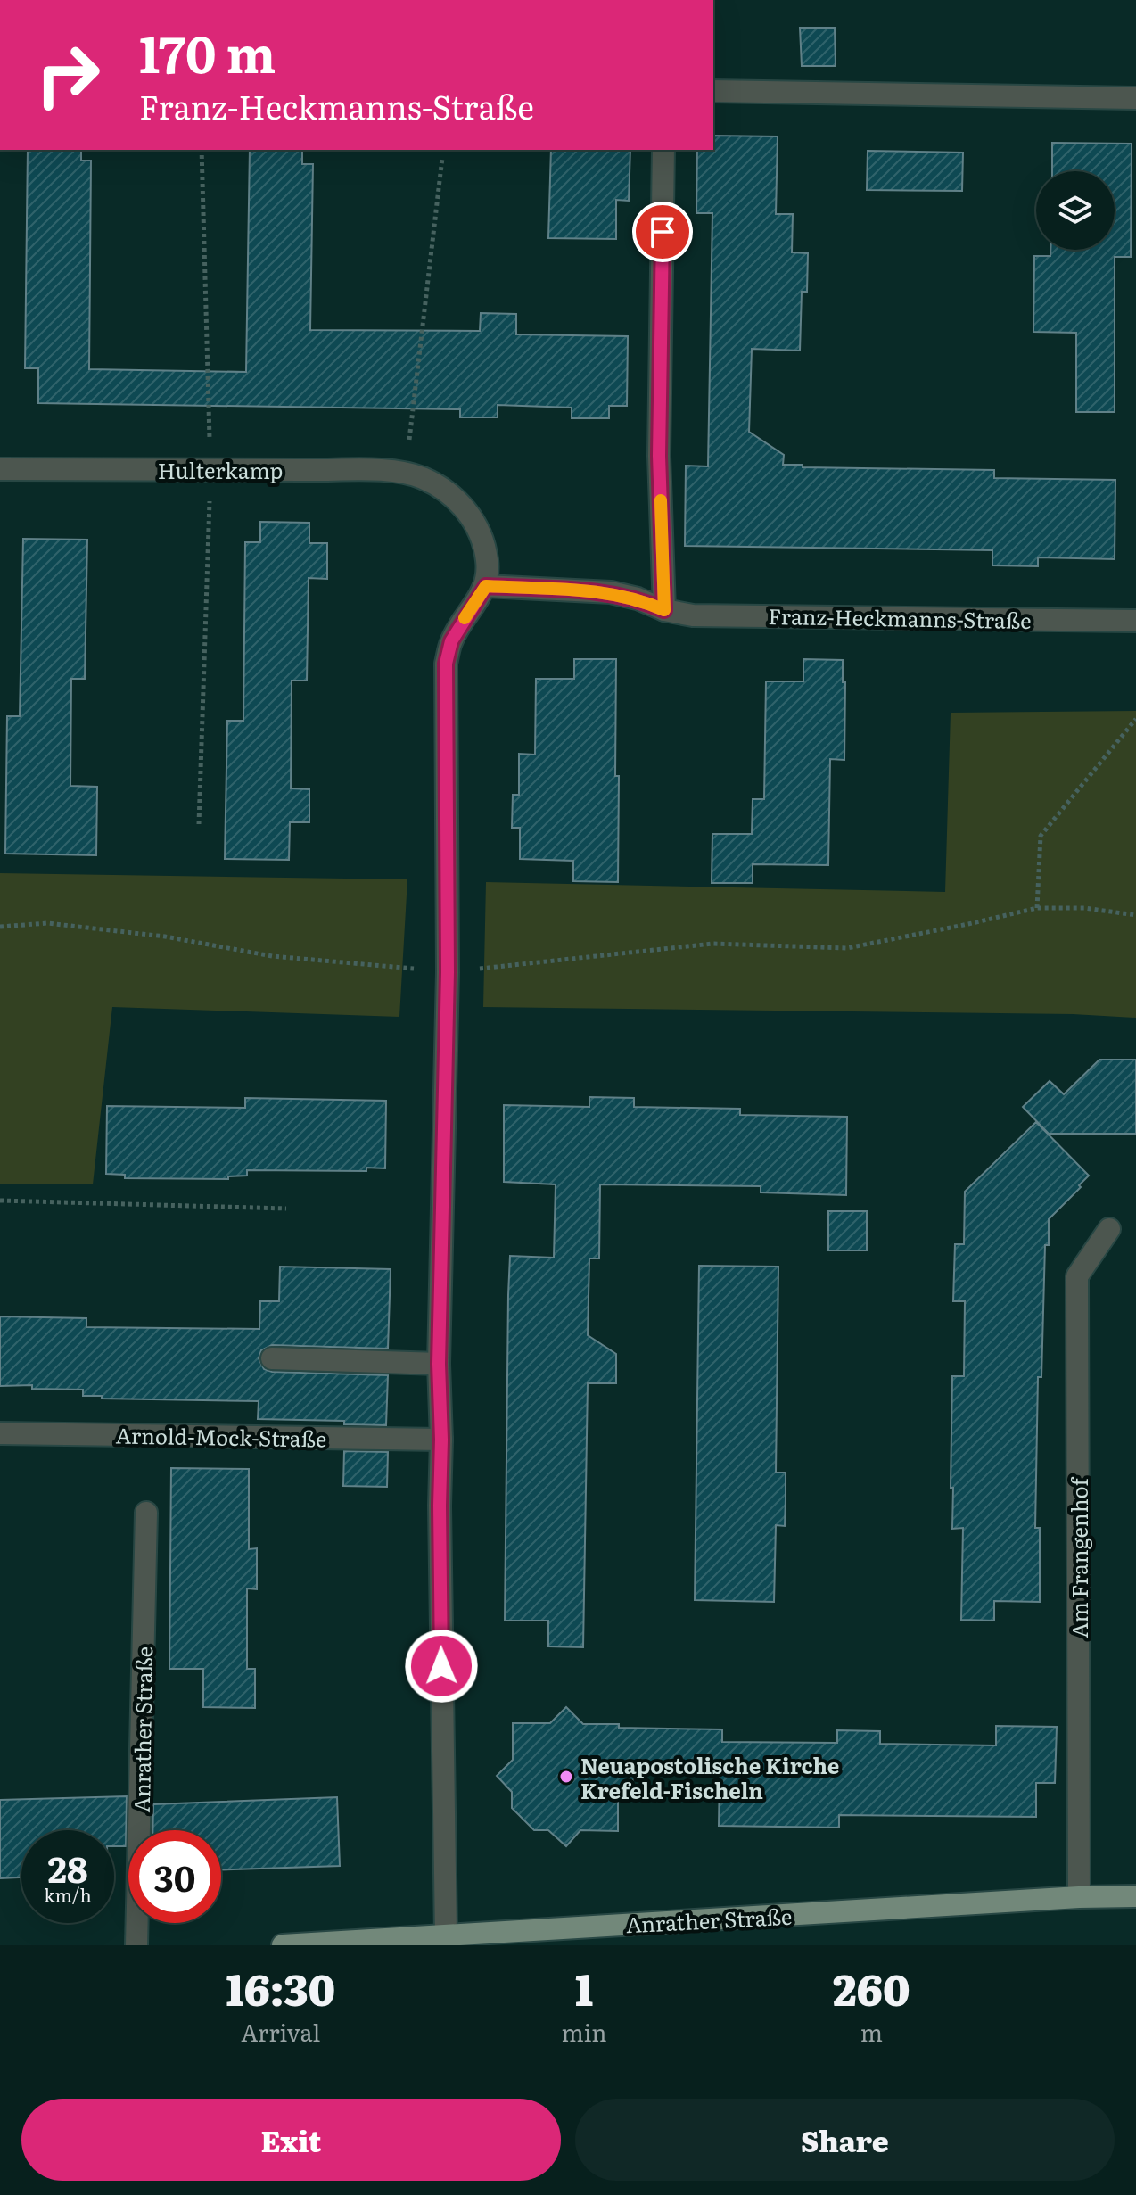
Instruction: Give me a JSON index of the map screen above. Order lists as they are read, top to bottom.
{
  "streets": {
    "main road": ["Anrather Straße"],
    "street": [
      "Hulterkamp",
      "Franz-Heckmanns-Straße",
      "Arnold-Mock-Straße",
      "Am Frangenhof"
    ]
  },
  "crossings": [
    ["Hulterkamp", "Franz-Heckmanns-Straße"],
    ["Am Frangenhof", "Anrather Straße"]
  ],
  "places": ["Neuapostolische Kirche Krefeld-Fischeln"],
  "page": {
    "turn": ["170 m", "Franz-Heckmanns-Straße"],
    "speed": "28 km/h",
    "limit": "30",
    "eta": [
      "16:30",
      "Arrival",
      "1",
      "min",
      "260",
      "m"
    ],
    "buttons": ["Exit", "Share"]
  }
}
